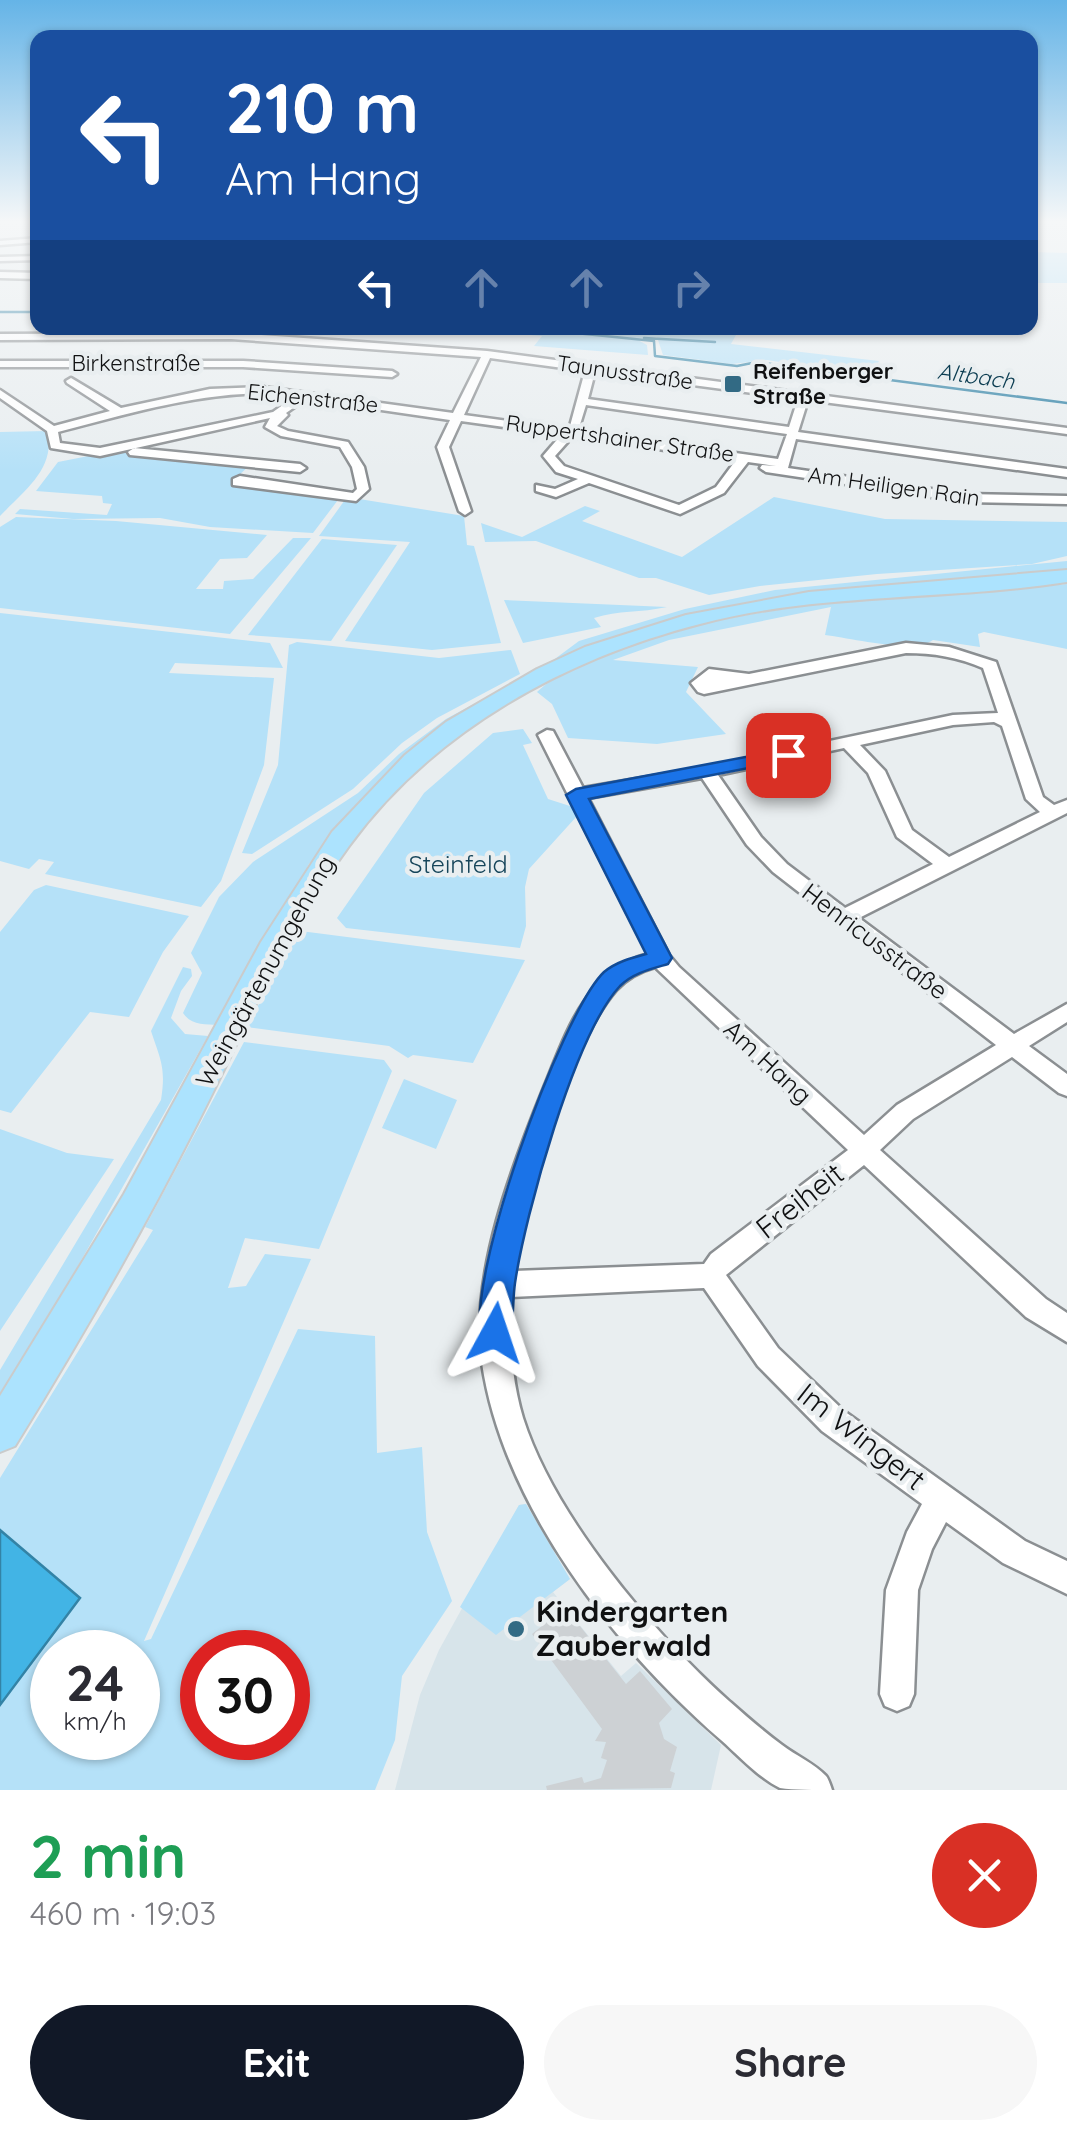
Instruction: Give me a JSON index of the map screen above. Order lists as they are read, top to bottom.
{
  "streets": {
    "main road": ["Weingärtenumgehung"],
    "street": [
      "Birkenstraße",
      "Taunusstraße",
      "Eichenstraße",
      "Ruppertshainer Straße",
      "Am Heiligen Rain",
      "Henricusstraße",
      "Am Hang",
      "Freiheit",
      "Im Wingert"
    ]
  },
  "crossings": [
    ["Eichenstraße", "Ruppertshainer Straße"],
    ["Ruppertshainer Straße", "Am Heiligen Rain"],
    ["Henricusstraße", "Freiheit"],
    ["Am Hang", "Freiheit"],
    ["Freiheit", "Im Wingert"]
  ],
  "water": ["Altbach"],
  "parks": ["Steinfeld"],
  "places": {
    "transit": ["Reifenberger Straße"],
    "other": ["Kindergarten Zauberwald"]
  },
  "page": {
    "turn": ["210 m", "Am Hang"],
    "speed": "24 km/h",
    "limit": "30",
    "heading": ["2 min", "460 m · 19:03"],
    "buttons": ["Exit", "Share"]
  }
}
